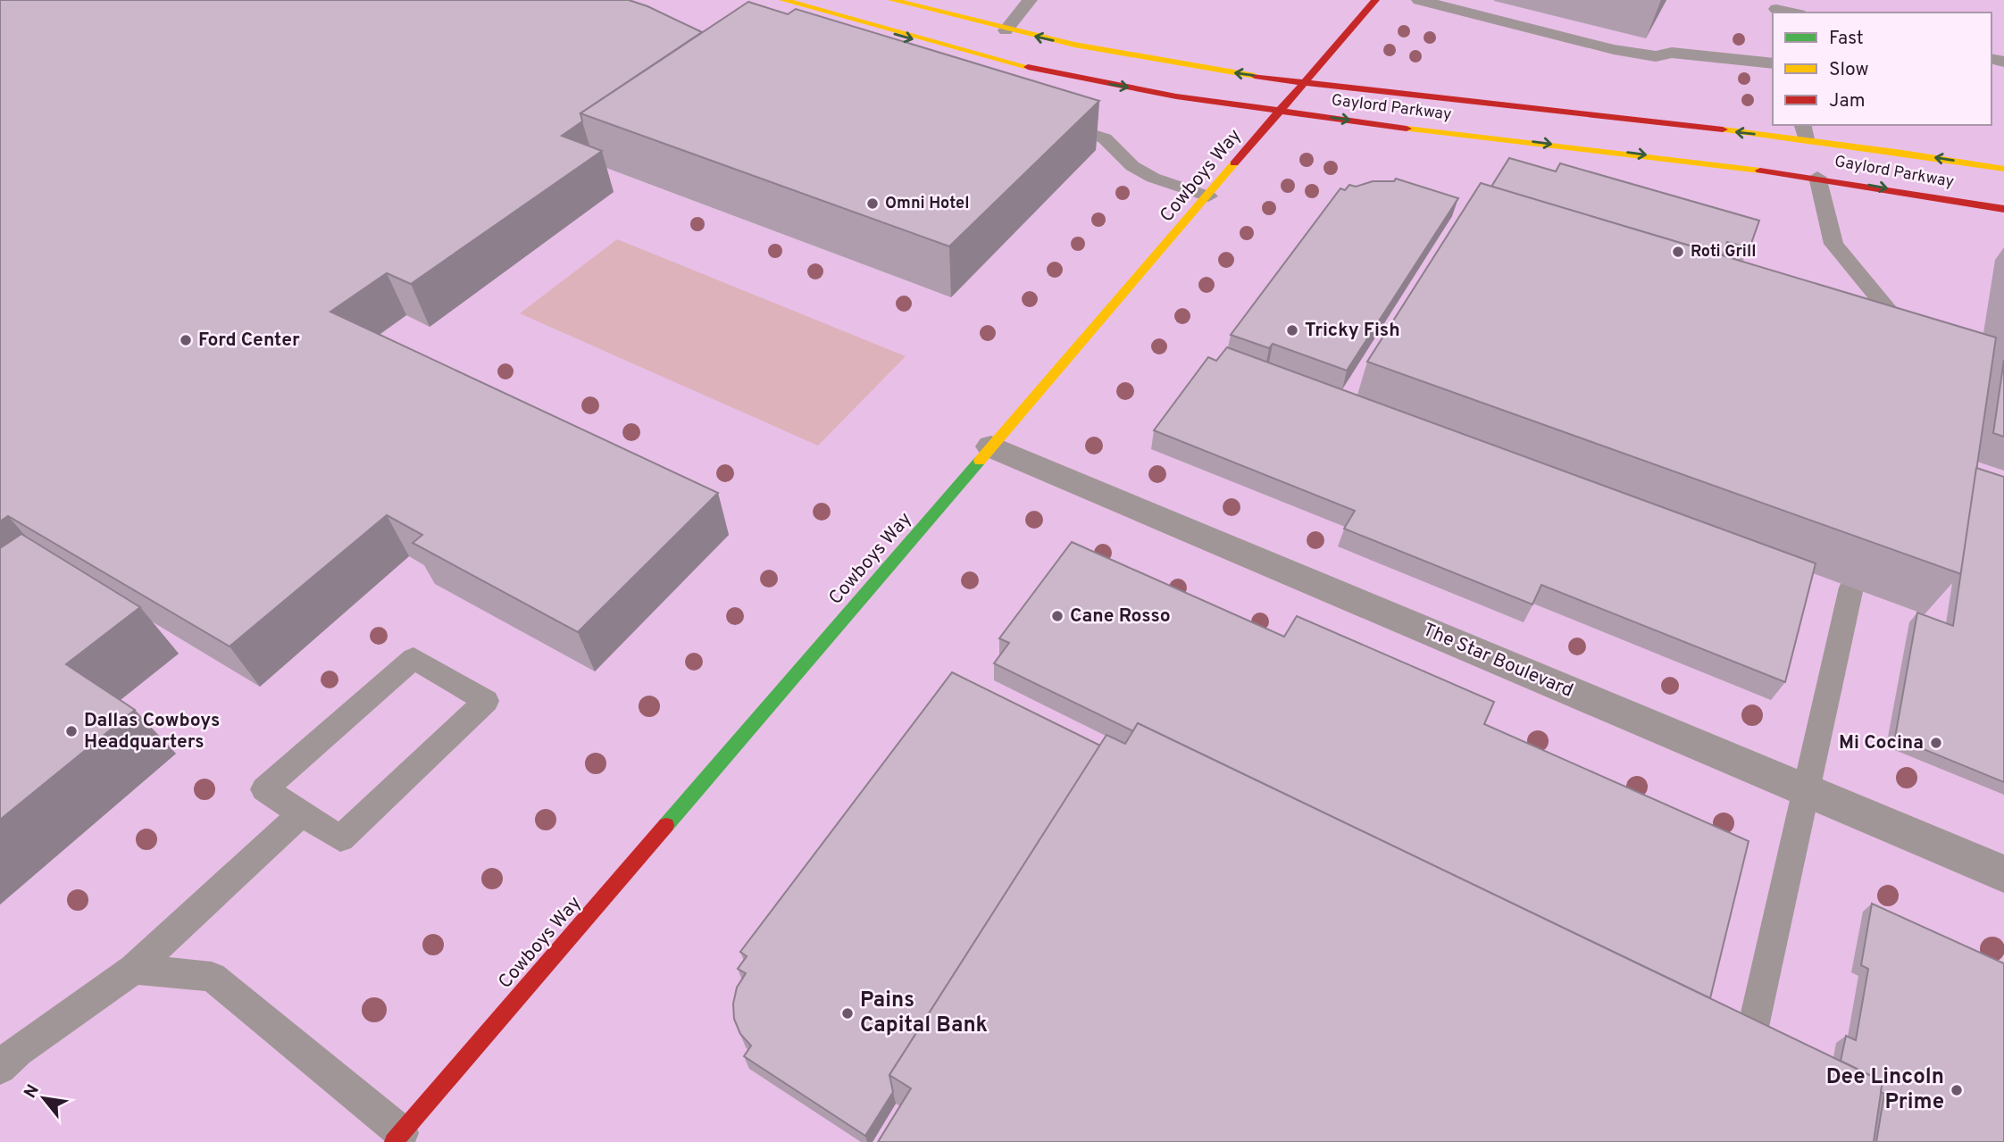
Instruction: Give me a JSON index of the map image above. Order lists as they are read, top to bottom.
{
  "streets": {
    "street": ["Gaylord Parkway", "Cowboys Way", "The Star Boulevard"]
  },
  "crossings": [
    ["Gaylord Parkway", "Cowboys Way"],
    ["Cowboys Way", "The Star Boulevard"]
  ],
  "places": [
    "Omni Hotel",
    "Roti Grill",
    "Tricky Fish",
    "Ford Center",
    "Cane Rosso",
    "Dallas Cowboys Headquarters",
    "Mi Cocina",
    "Pains Capital Bank",
    "Dee Lincoln Prime"
  ],
  "legend": ["Fast", "Slow", "Jam"],
  "north": "top left"
}
